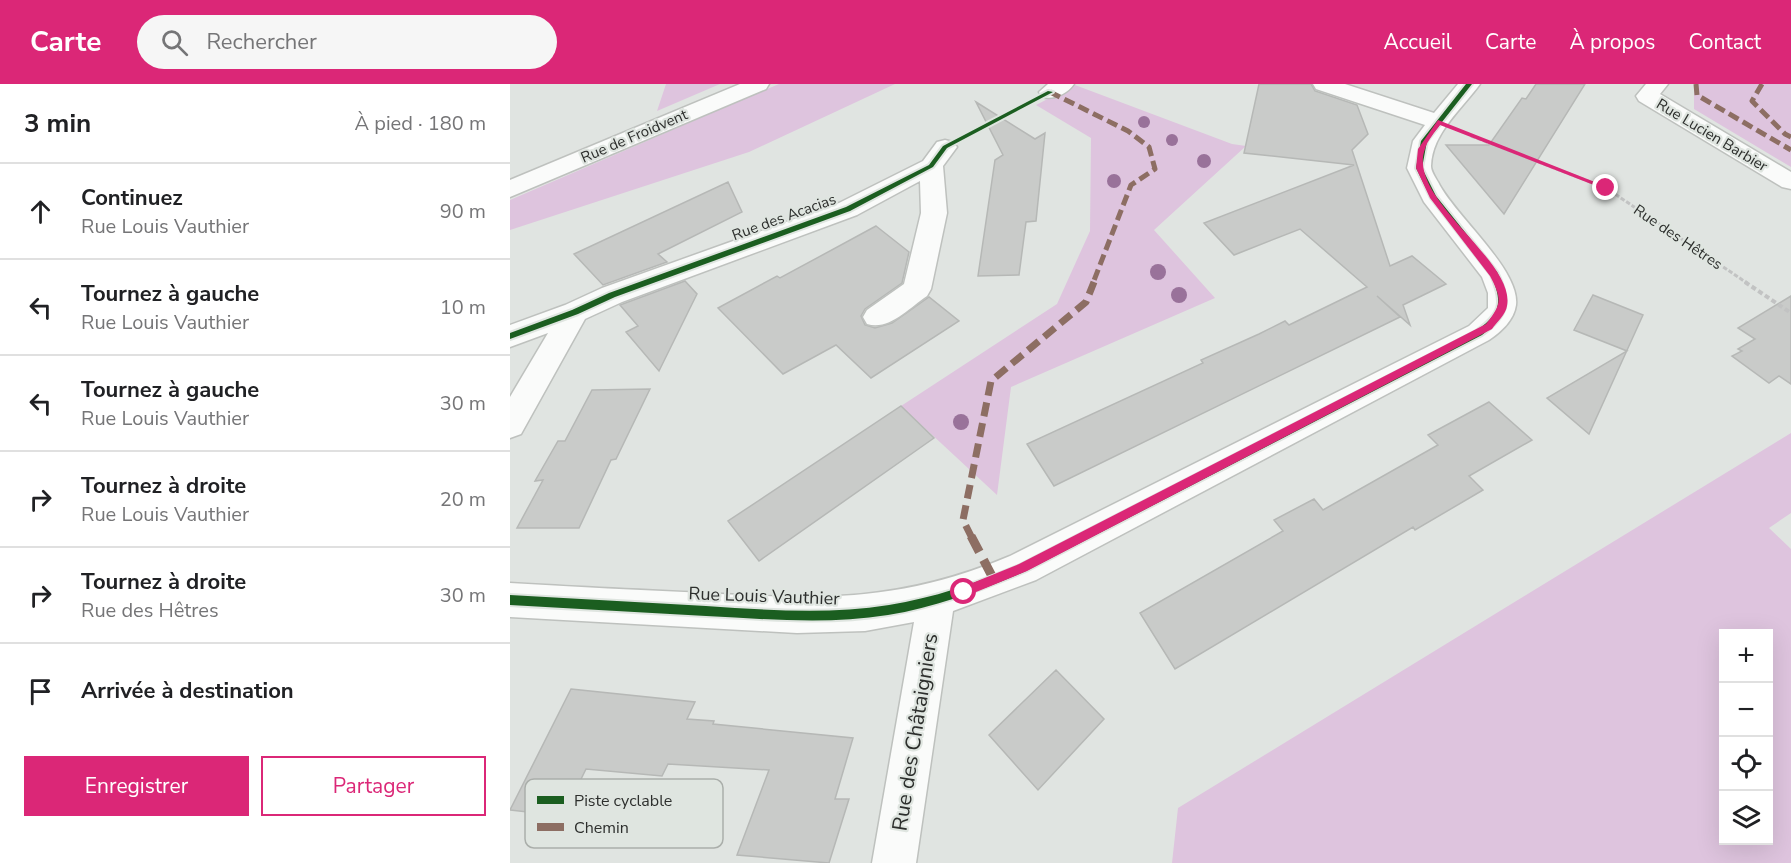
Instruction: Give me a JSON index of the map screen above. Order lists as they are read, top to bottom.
{
  "streets": {
    "street": [
      "Rue Lucien Barbier",
      "Rue de Froidvent",
      "Rue des Acacias",
      "Rue Louis Vauthier",
      "Rue des Châtaigniers"
    ],
    "path": ["Rue des Hêtres"]
  },
  "crossings": [
    ["Rue des Hêtres", "Rue Louis Vauthier"],
    ["Rue Louis Vauthier", "Rue des Châtaigniers"]
  ],
  "legend": ["Piste cyclable", "Chemin"],
  "page": {
    "header": "Carte",
    "search": "Rechercher",
    "nav": [
      "Accueil",
      "Carte",
      "À propos",
      "Contact"
    ],
    "heading": ["3 min", "À pied · 180 m"],
    "list": [
      ["Continuez", "Rue Louis Vauthier", "90 m"],
      ["Tournez à gauche", "Rue Louis Vauthier", "10 m"],
      ["Tournez à gauche", "Rue Louis Vauthier", "30 m"],
      ["Tournez à droite", "Rue Louis Vauthier", "20 m"],
      ["Tournez à droite", "Rue des Hêtres", "30 m"],
      "Arrivée à destination"
    ],
    "map_buttons": ["+", "−"],
    "buttons": ["Enregistrer", "Partager"]
  }
}
